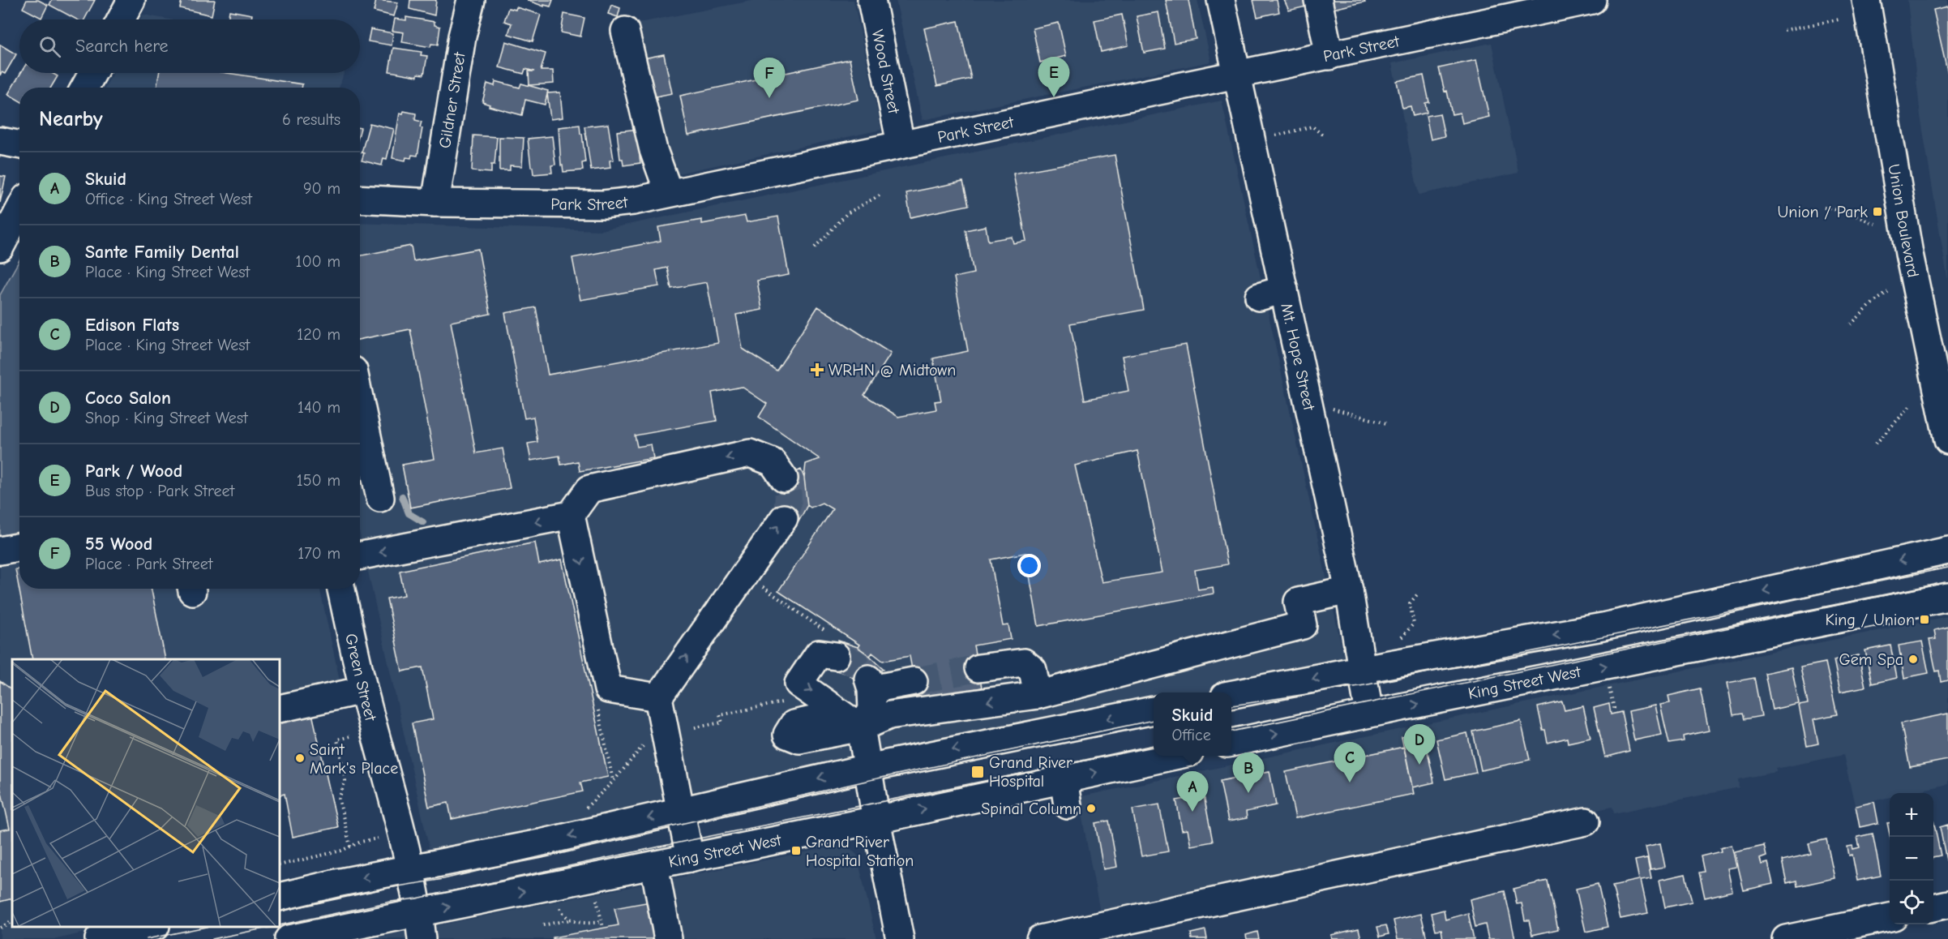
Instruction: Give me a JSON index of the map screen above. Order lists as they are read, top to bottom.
{
  "streets": {
    "street": [
      "Park Street",
      "Wood Street",
      "Gildner Street",
      "Union Boulevard",
      "Mt. Hope Street",
      "Green Street",
      "King Street West"
    ]
  },
  "crossings": [
    ["Park Street", "Wood Street"],
    ["Park Street", "Gildner Street"],
    ["Park Street", "Mt. Hope Street"],
    ["Mt. Hope Street", "King Street West"],
    ["Green Street", "King Street West"]
  ],
  "places": {
    "transit": [
      "Union / Park",
      "King / Union",
      "Grand River Hospital",
      "Grand River Hospital Station"
    ],
    "health": ["WRHN @ Midtown"],
    "other": ["Gem Spa", "Saint Mark's Place", "Spinal Column"]
  },
  "page": {
    "search": "Search here",
    "pins": [
      "E",
      "F",
      "D",
      "C",
      "B",
      "A"
    ],
    "heading": ["Nearby", "6 results"],
    "list": [
      {
        "mark": "A",
        "name": "Skuid",
        "note": "Office · King Street West",
        "value": "90 m"
      },
      {
        "mark": "B",
        "name": "Sante Family Dental",
        "note": "Place · King Street West",
        "value": "100 m"
      },
      {
        "mark": "C",
        "name": "Edison Flats",
        "note": "Place · King Street West",
        "value": "120 m"
      },
      {
        "mark": "D",
        "name": "Coco Salon",
        "note": "Shop · King Street West",
        "value": "140 m"
      },
      {
        "mark": "E",
        "name": "Park / Wood",
        "note": "Bus stop · Park Street",
        "value": "150 m"
      },
      {
        "mark": "F",
        "name": "55 Wood",
        "note": "Place · Park Street",
        "value": "170 m"
      }
    ],
    "popup": ["Skuid", "Office"],
    "map_buttons": ["+", "−"]
  }
}
